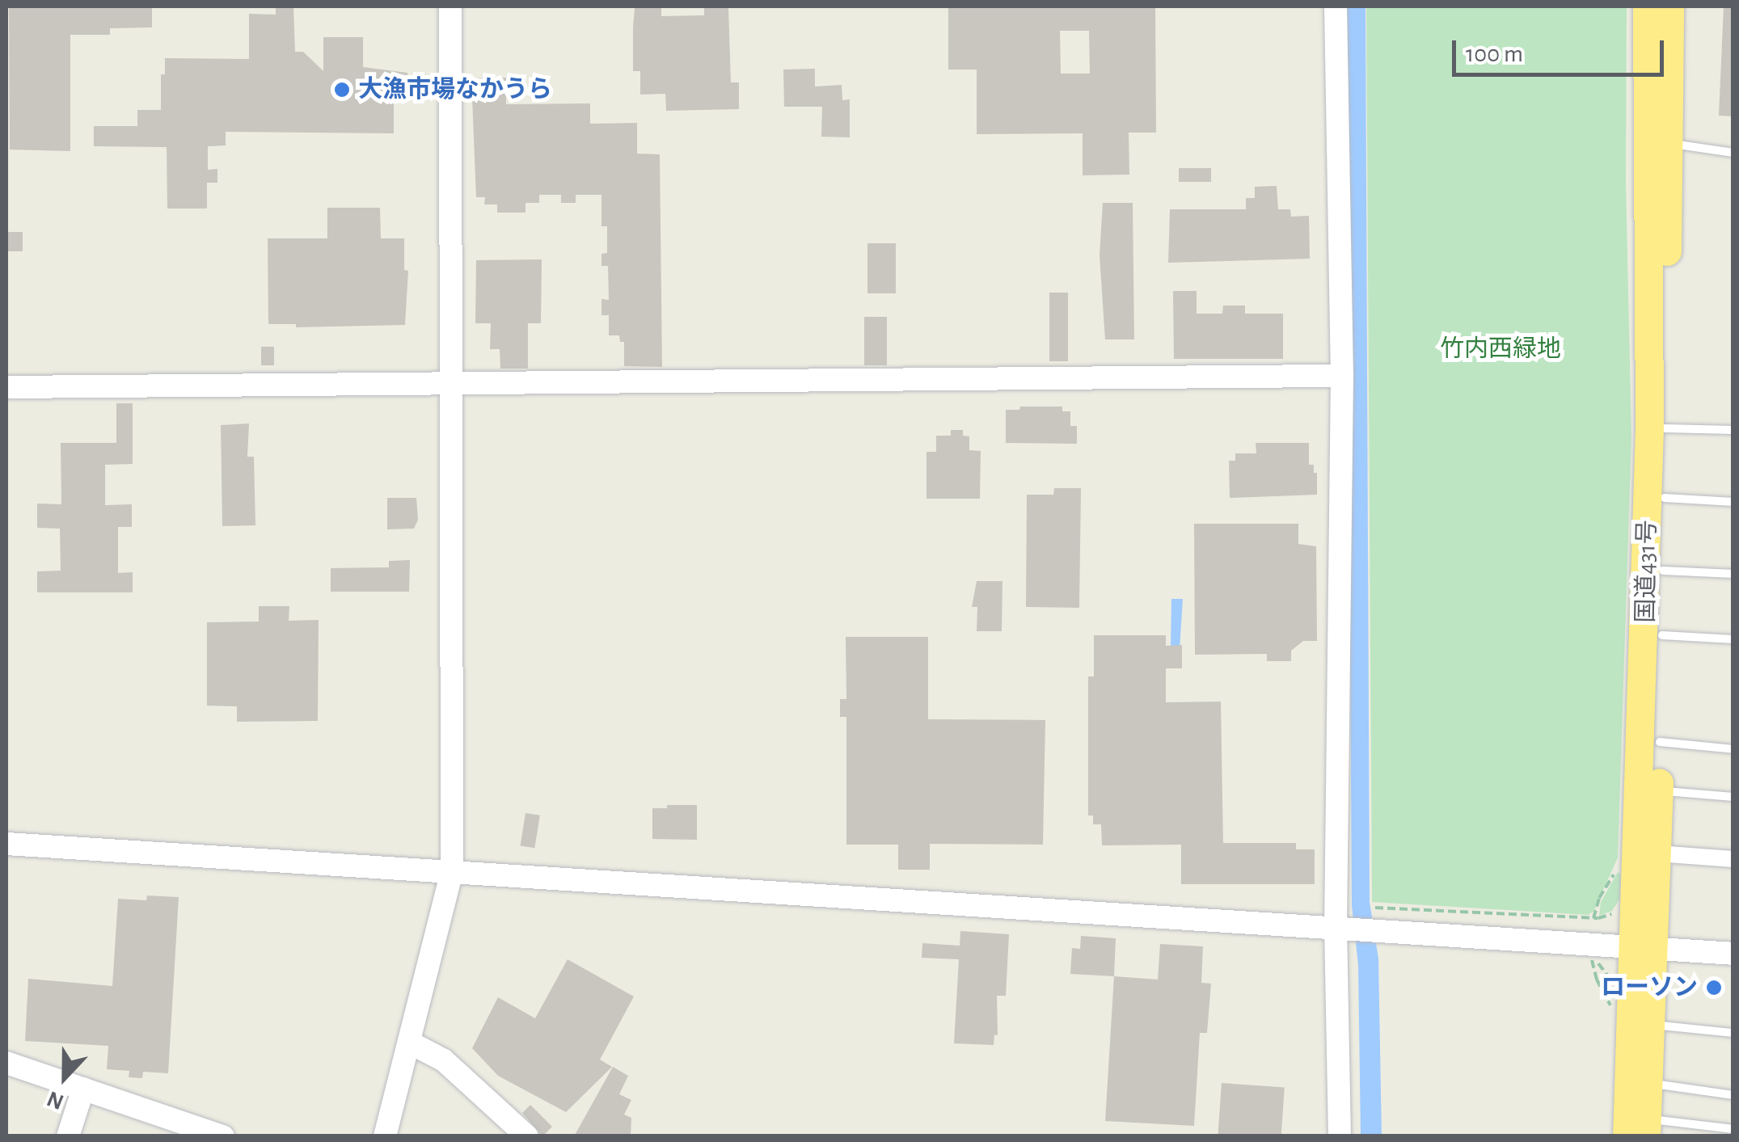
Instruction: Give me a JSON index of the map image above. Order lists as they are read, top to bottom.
{
  "streets": {
    "highway": ["国道431号"]
  },
  "parks": ["竹内西緑地"],
  "places": ["大漁市場なかうら", "ローソン"],
  "scale_bar": "100 m",
  "north": "bottom"
}
